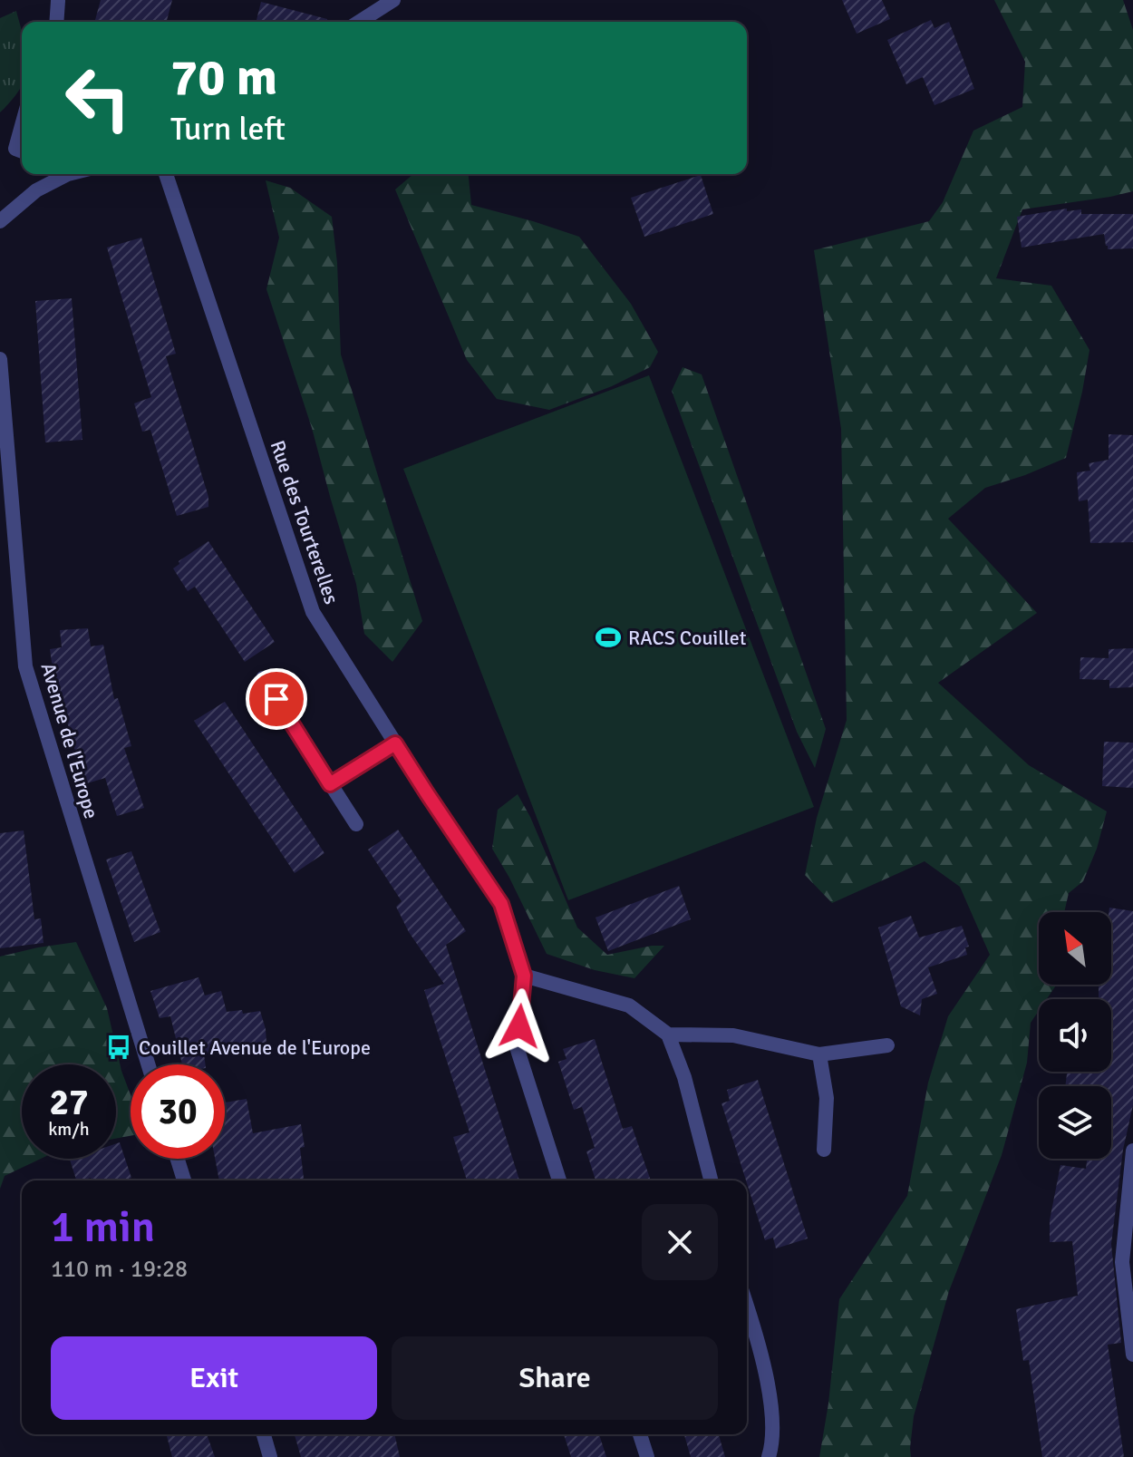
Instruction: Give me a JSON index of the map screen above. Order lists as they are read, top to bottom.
{
  "streets": {
    "street": ["Rue des Tourterelles", "Avenue de l'Europe"]
  },
  "places": {
    "sports": ["RACS Couillet"],
    "bus stop": ["Couillet Avenue de l'Europe"]
  },
  "north": "top left",
  "page": {
    "turn": ["70 m", "Turn left"],
    "speed": "27 km/h",
    "limit": "30",
    "heading": ["1 min", "110 m · 19:28"],
    "buttons": ["Exit", "Share"]
  }
}
